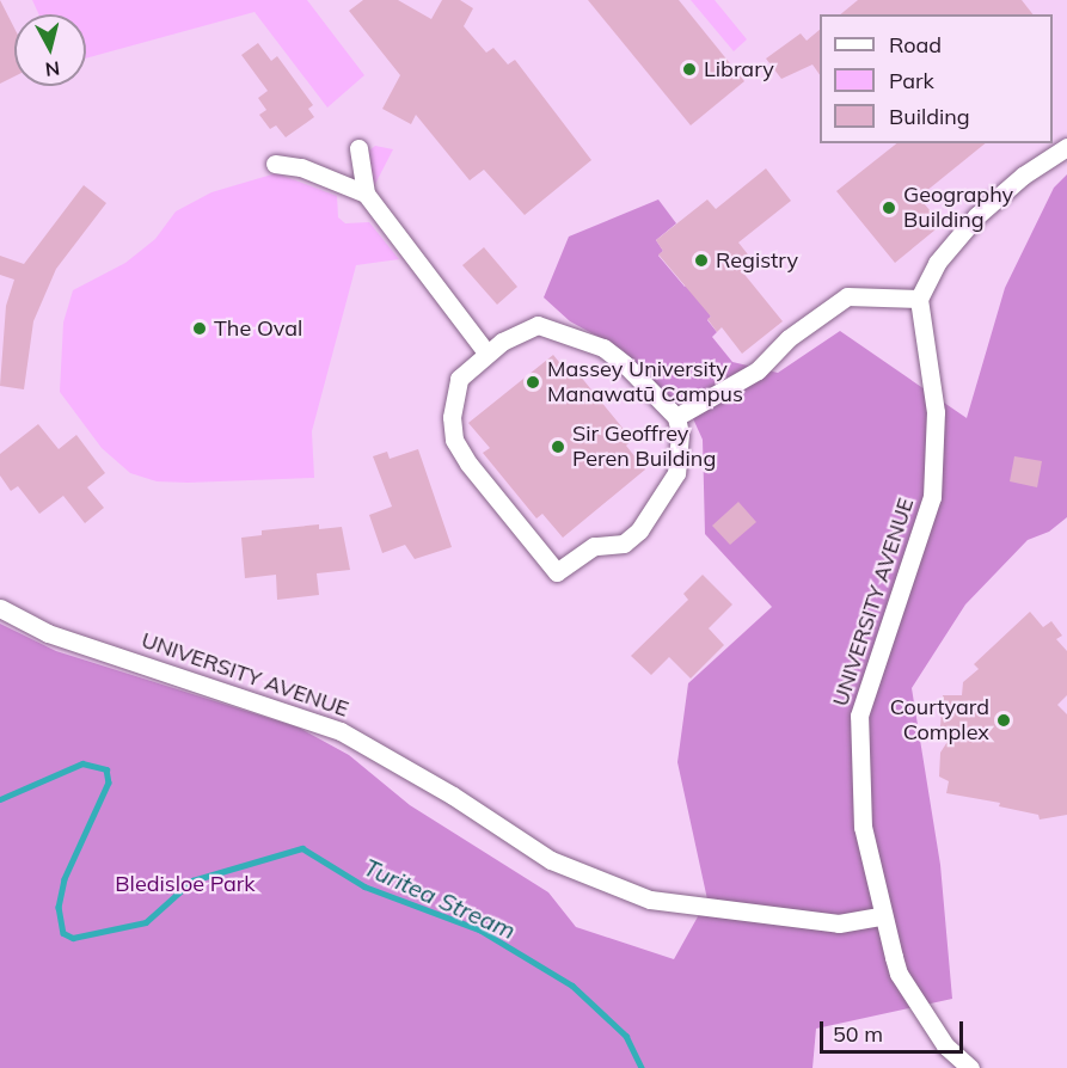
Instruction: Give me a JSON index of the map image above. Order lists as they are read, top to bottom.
{
  "streets": {
    "street": ["UNIVERSITY AVENUE"]
  },
  "water": ["Turitea Stream"],
  "parks": ["Bledisloe Park"],
  "places": [
    "Library",
    "Geography Building",
    "Registry",
    "The Oval",
    "Massey University Manawatū Campus",
    "Sir Geoffrey Peren Building",
    "Courtyard Complex"
  ],
  "legend": ["Road", "Park", "Building"],
  "scale_bar": "50 m",
  "north": "bottom"
}
